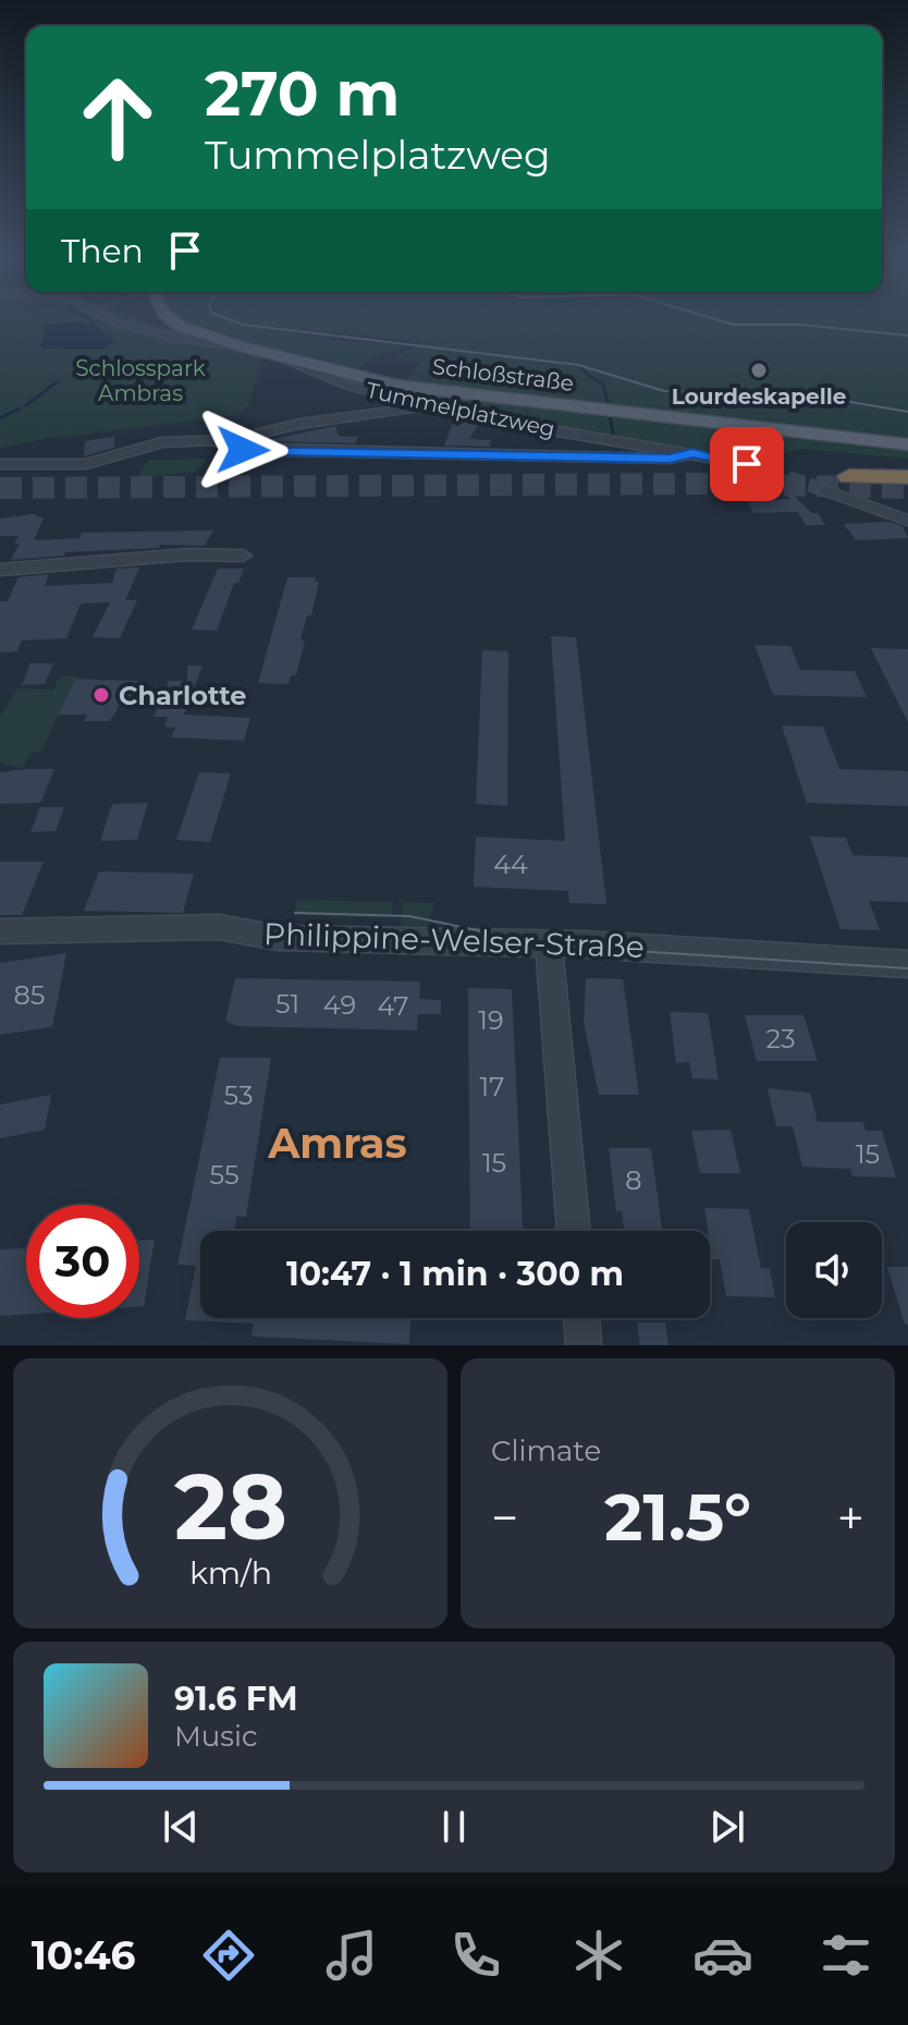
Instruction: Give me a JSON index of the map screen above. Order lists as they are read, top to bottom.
{
  "streets": {
    "main road": ["Schloßstraße"],
    "street": ["Tummelplatzweg", "Philippine-Welser-Straße"]
  },
  "crossings": [
    ["Schloßstraße", "Tummelplatzweg"]
  ],
  "districts": ["Amras"],
  "parks": ["Schlosspark Ambras"],
  "places": ["Lourdeskapelle", "Charlotte"],
  "house_numbers": [
    "44",
    "85",
    "51",
    "49",
    "47",
    "19",
    "23",
    "17",
    "53",
    "15",
    "15",
    "55",
    "8"
  ],
  "page": {
    "turn": ["270 m", "Tummelplatzweg"],
    "then": "Then",
    "limit": "30",
    "trip": "10:47 · 1 min · 300 m",
    "tile": "Climate",
    "heat": ["−", "21.5°", "+"],
    "song": ["91.6 FM", "Music"],
    "tabs": "10:46",
    "gauge": ["28", "km/h"]
  }
}
